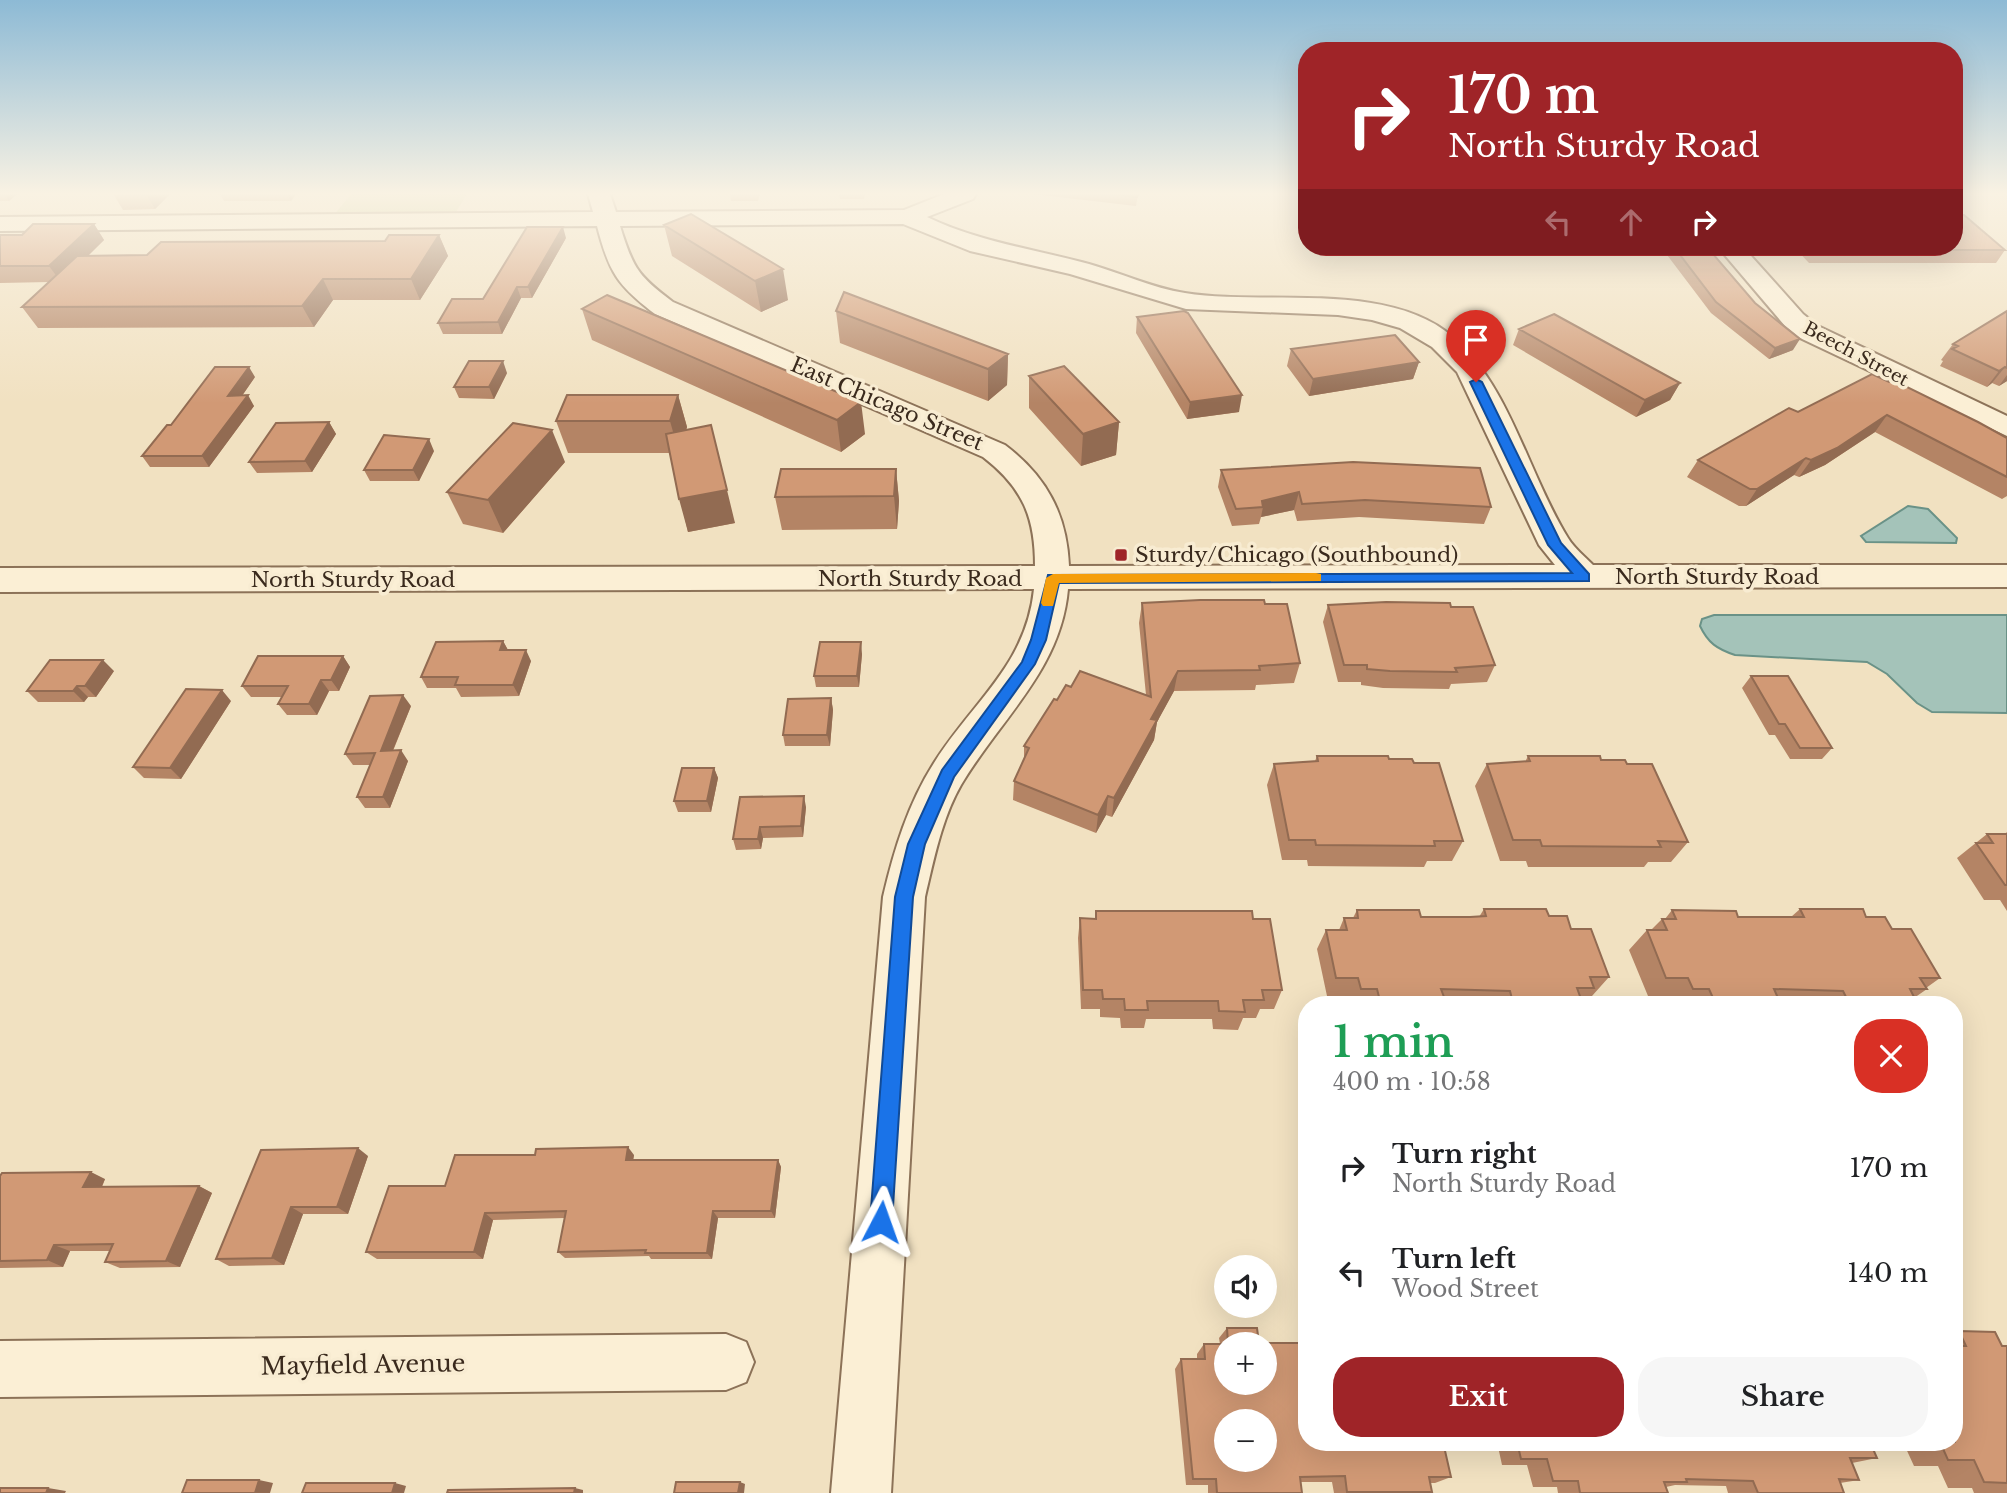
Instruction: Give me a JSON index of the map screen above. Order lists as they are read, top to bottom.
{
  "streets": {
    "street": [
      "Beech Street",
      "East Chicago Street",
      "North Sturdy Road",
      "Mayfield Avenue"
    ]
  },
  "crossings": [
    ["East Chicago Street", "North Sturdy Road"]
  ],
  "places": {
    "transit": ["Sturdy/Chicago (Southbound)"]
  },
  "page": {
    "turn": ["170 m", "North Sturdy Road"],
    "heading": ["1 min", "400 m · 10:58"],
    "list": [
      {
        "name": "Turn right",
        "note": "North Sturdy Road",
        "value": "170 m"
      },
      {
        "name": "Turn left",
        "note": "Wood Street",
        "value": "140 m"
      }
    ],
    "map_buttons": ["+", "−"],
    "buttons": ["Exit", "Share"]
  }
}
